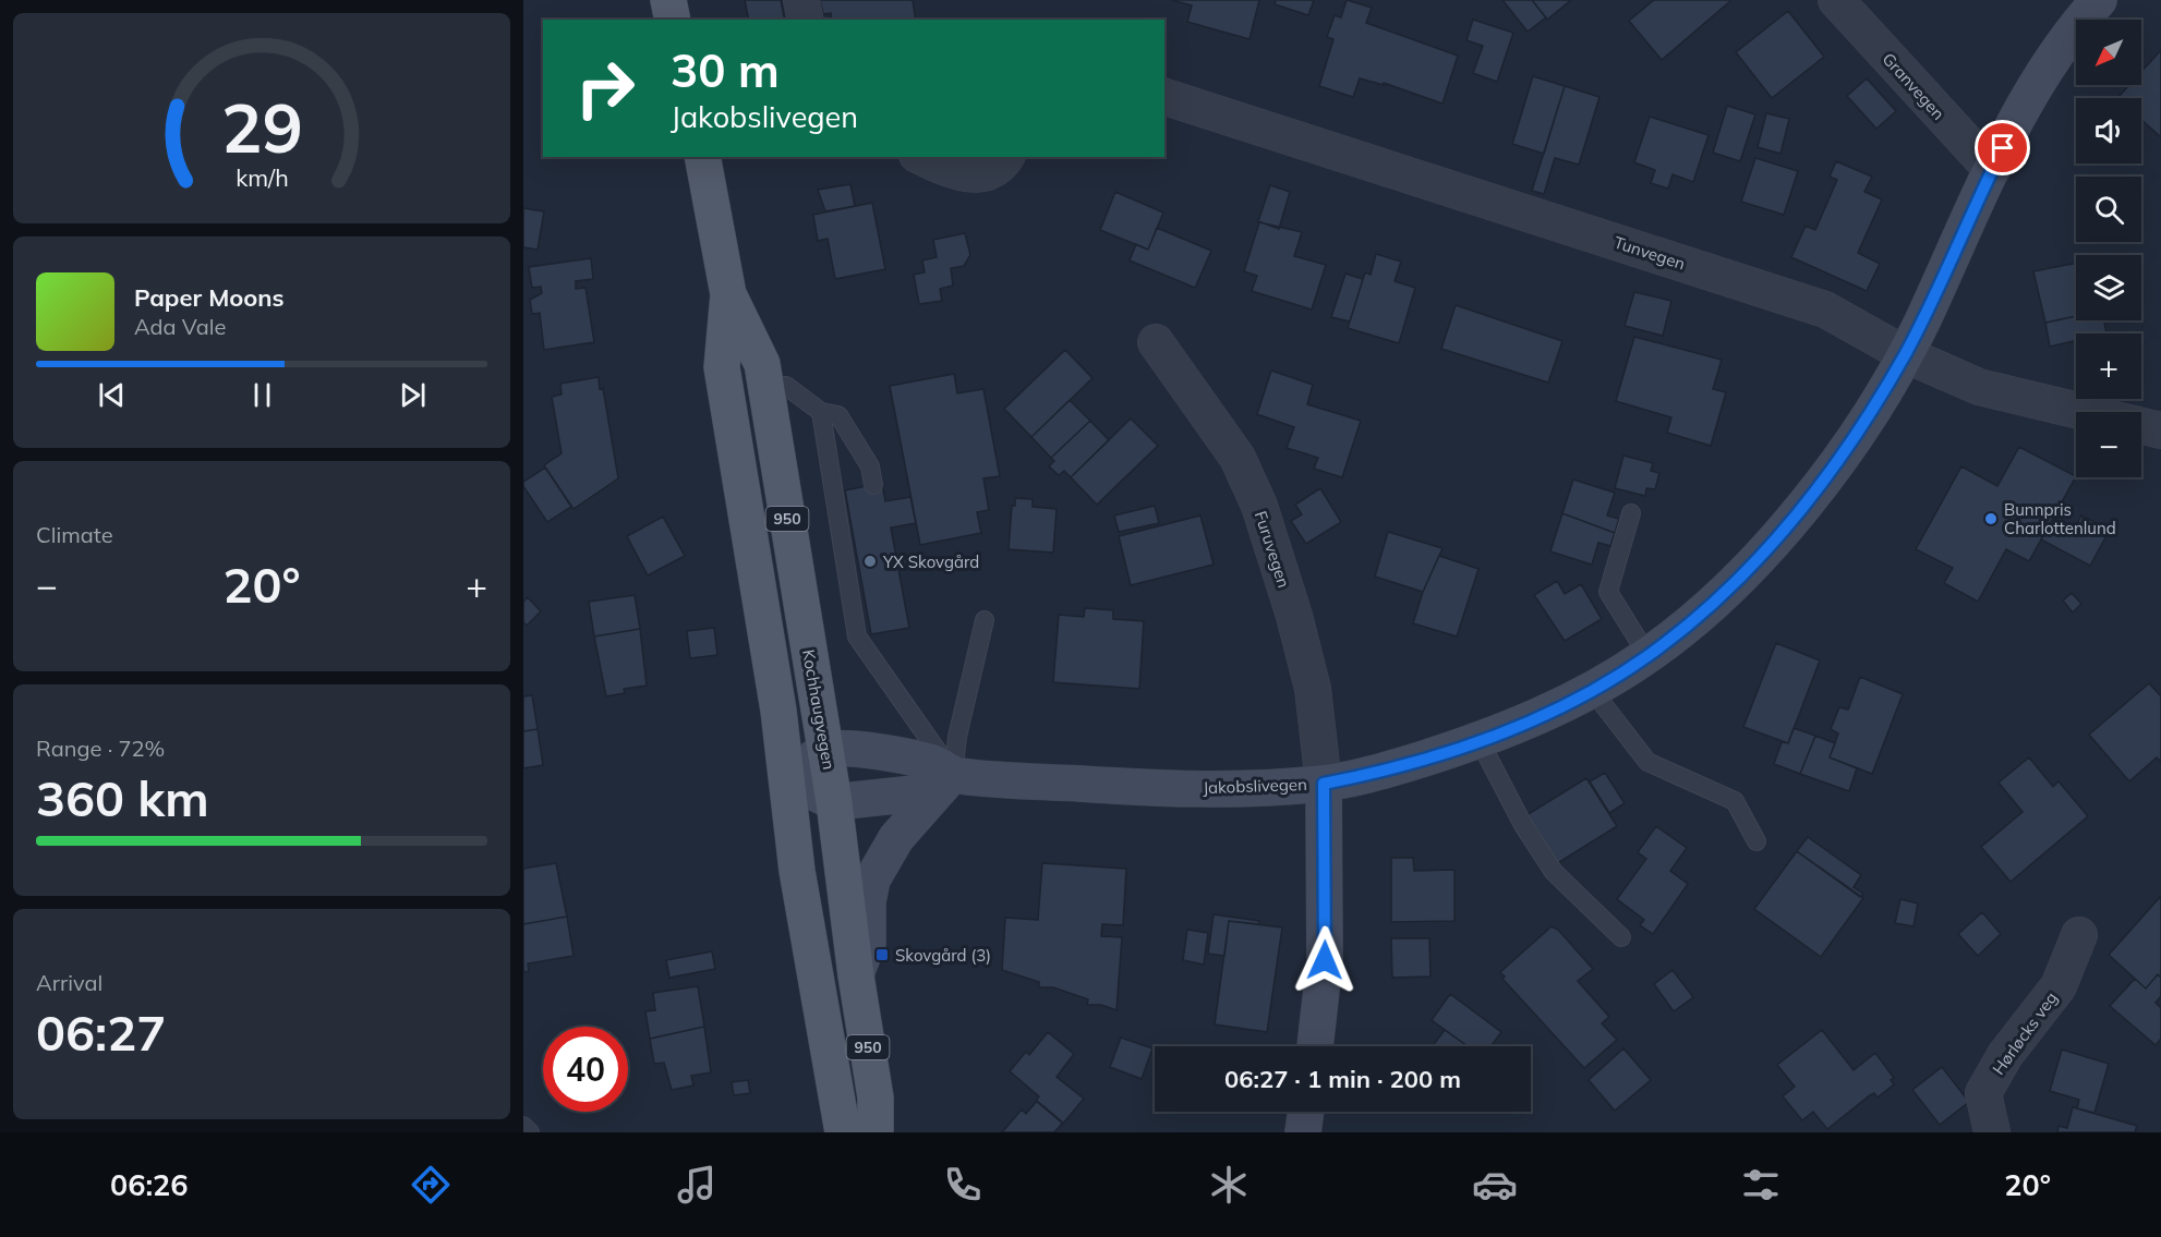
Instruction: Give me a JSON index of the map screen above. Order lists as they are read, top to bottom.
{
  "streets": {
    "main road": ["950", "Kochhaugvegen"],
    "street": [
      "Granvegen",
      "Tunvegen",
      "Furuvegen",
      "Jakobslivegen",
      "Hørløcks veg"
    ]
  },
  "crossings": [
    ["Granvegen", "Jakobslivegen"],
    ["Tunvegen", "Jakobslivegen"],
    ["Furuvegen", "Jakobslivegen"],
    ["Kochhaugvegen", "Jakobslivegen"]
  ],
  "places": {
    "other": ["Bunnpris Charlottenlund", "YX Skovgård"],
    "transit": ["Skovgård (3)"]
  },
  "north": "bottom left",
  "page": {
    "map_buttons": ["+", "−"],
    "turn": ["30 m", "Jakobslivegen"],
    "song": ["Paper Moons", "Ada Vale"],
    "tile": [
      "Climate",
      ["Range · 72%", "360 km"],
      ["Arrival", "06:27"]
    ],
    "heat": ["−", "20°", "+"],
    "limit": "40",
    "trip": "06:27 · 1 min · 200 m",
    "tabs": ["06:26", "20°"],
    "gauge": ["29", "km/h"]
  }
}
